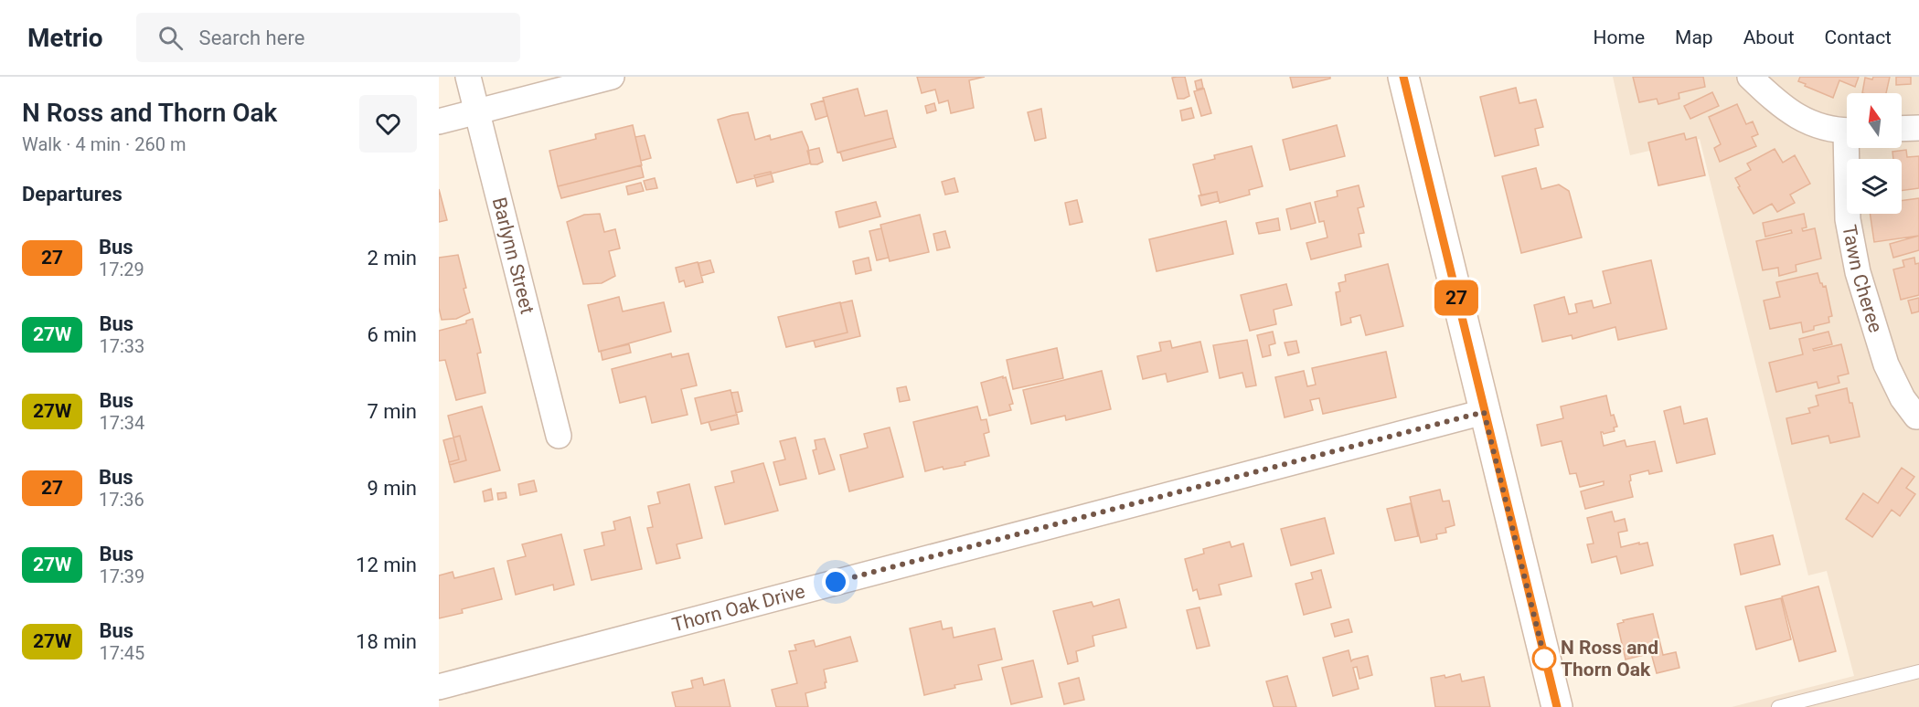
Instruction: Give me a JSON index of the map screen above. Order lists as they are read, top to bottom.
{
  "streets": {
    "street": ["Barlynn Street", "Tawn Cheree", "Thorn Oak Drive"]
  },
  "places": ["N Ross and Thorn Oak"],
  "lines": ["bus line 27"],
  "north": "top",
  "page": {
    "header": "Metrio",
    "search": "Search here",
    "nav": [
      "Home",
      "Map",
      "About",
      "Contact"
    ],
    "heading": [
      ["N Ross and Thorn Oak", "Walk · 4 min · 260 m"],
      "Departures"
    ],
    "on_map": "27",
    "list": [
      {
        "mark": "27",
        "name": "Bus",
        "note": "17:29",
        "value": "2 min"
      },
      {
        "mark": "27W",
        "name": "Bus",
        "note": "17:33",
        "value": "6 min"
      },
      {
        "mark": "27W",
        "name": "Bus",
        "note": "17:34",
        "value": "7 min"
      },
      {
        "mark": "27",
        "name": "Bus",
        "note": "17:36",
        "value": "9 min"
      },
      {
        "mark": "27W",
        "name": "Bus",
        "note": "17:39",
        "value": "12 min"
      },
      {
        "mark": "27W",
        "name": "Bus",
        "note": "17:45",
        "value": "18 min"
      }
    ]
  }
}
